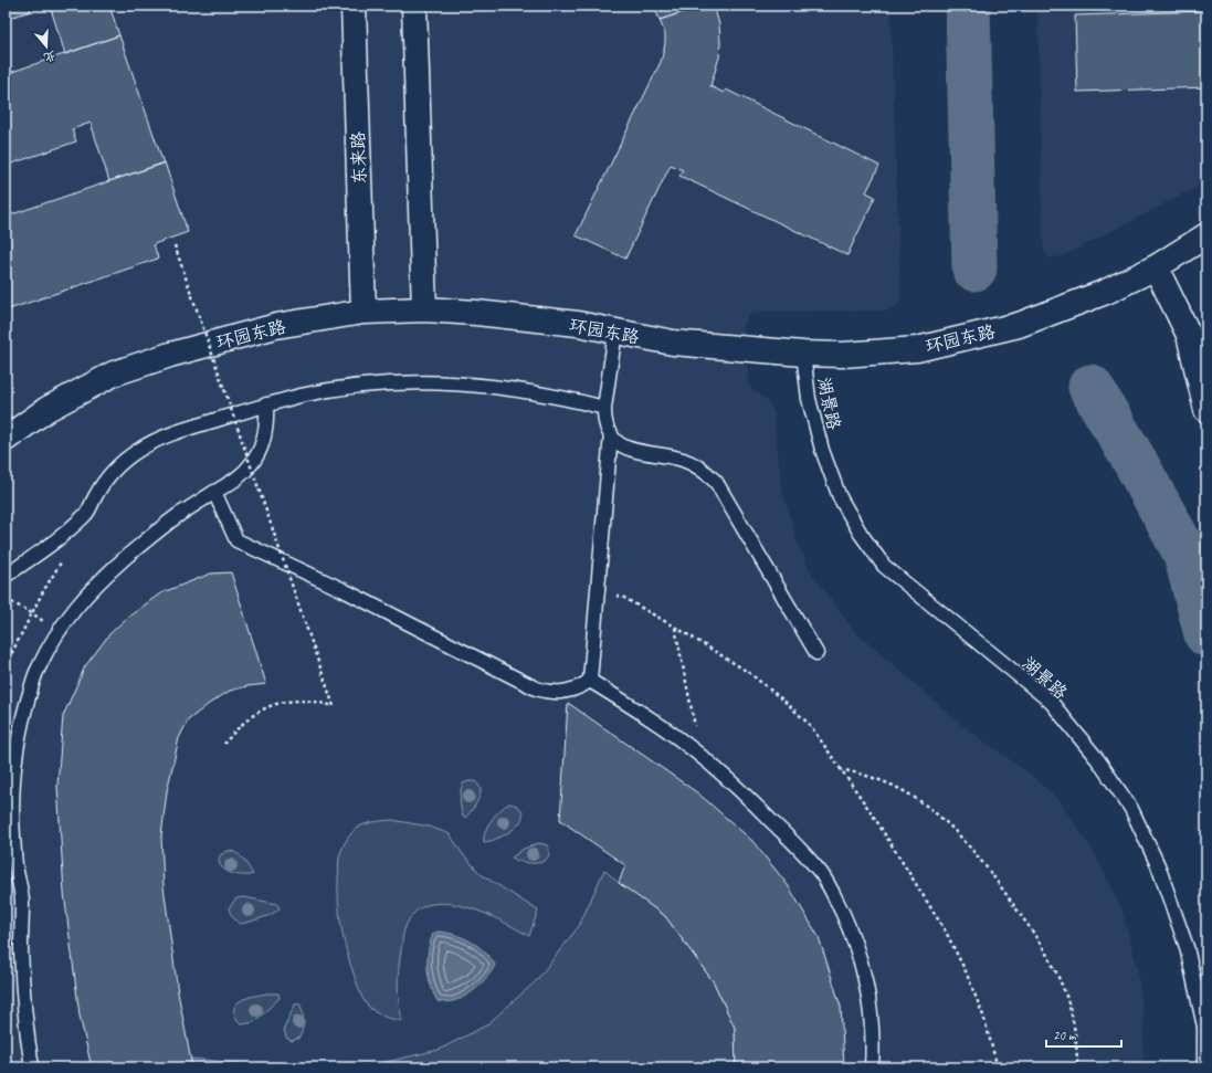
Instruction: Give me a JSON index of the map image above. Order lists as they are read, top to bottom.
{
  "streets": {
    "street": ["东来路", "环园东路"],
    "lane": ["湖景路"]
  },
  "crossings": [
    ["东来路", "环园东路"],
    ["环园东路", "湖景路"]
  ],
  "scale_bar": "20 m",
  "north": "bottom"
}
